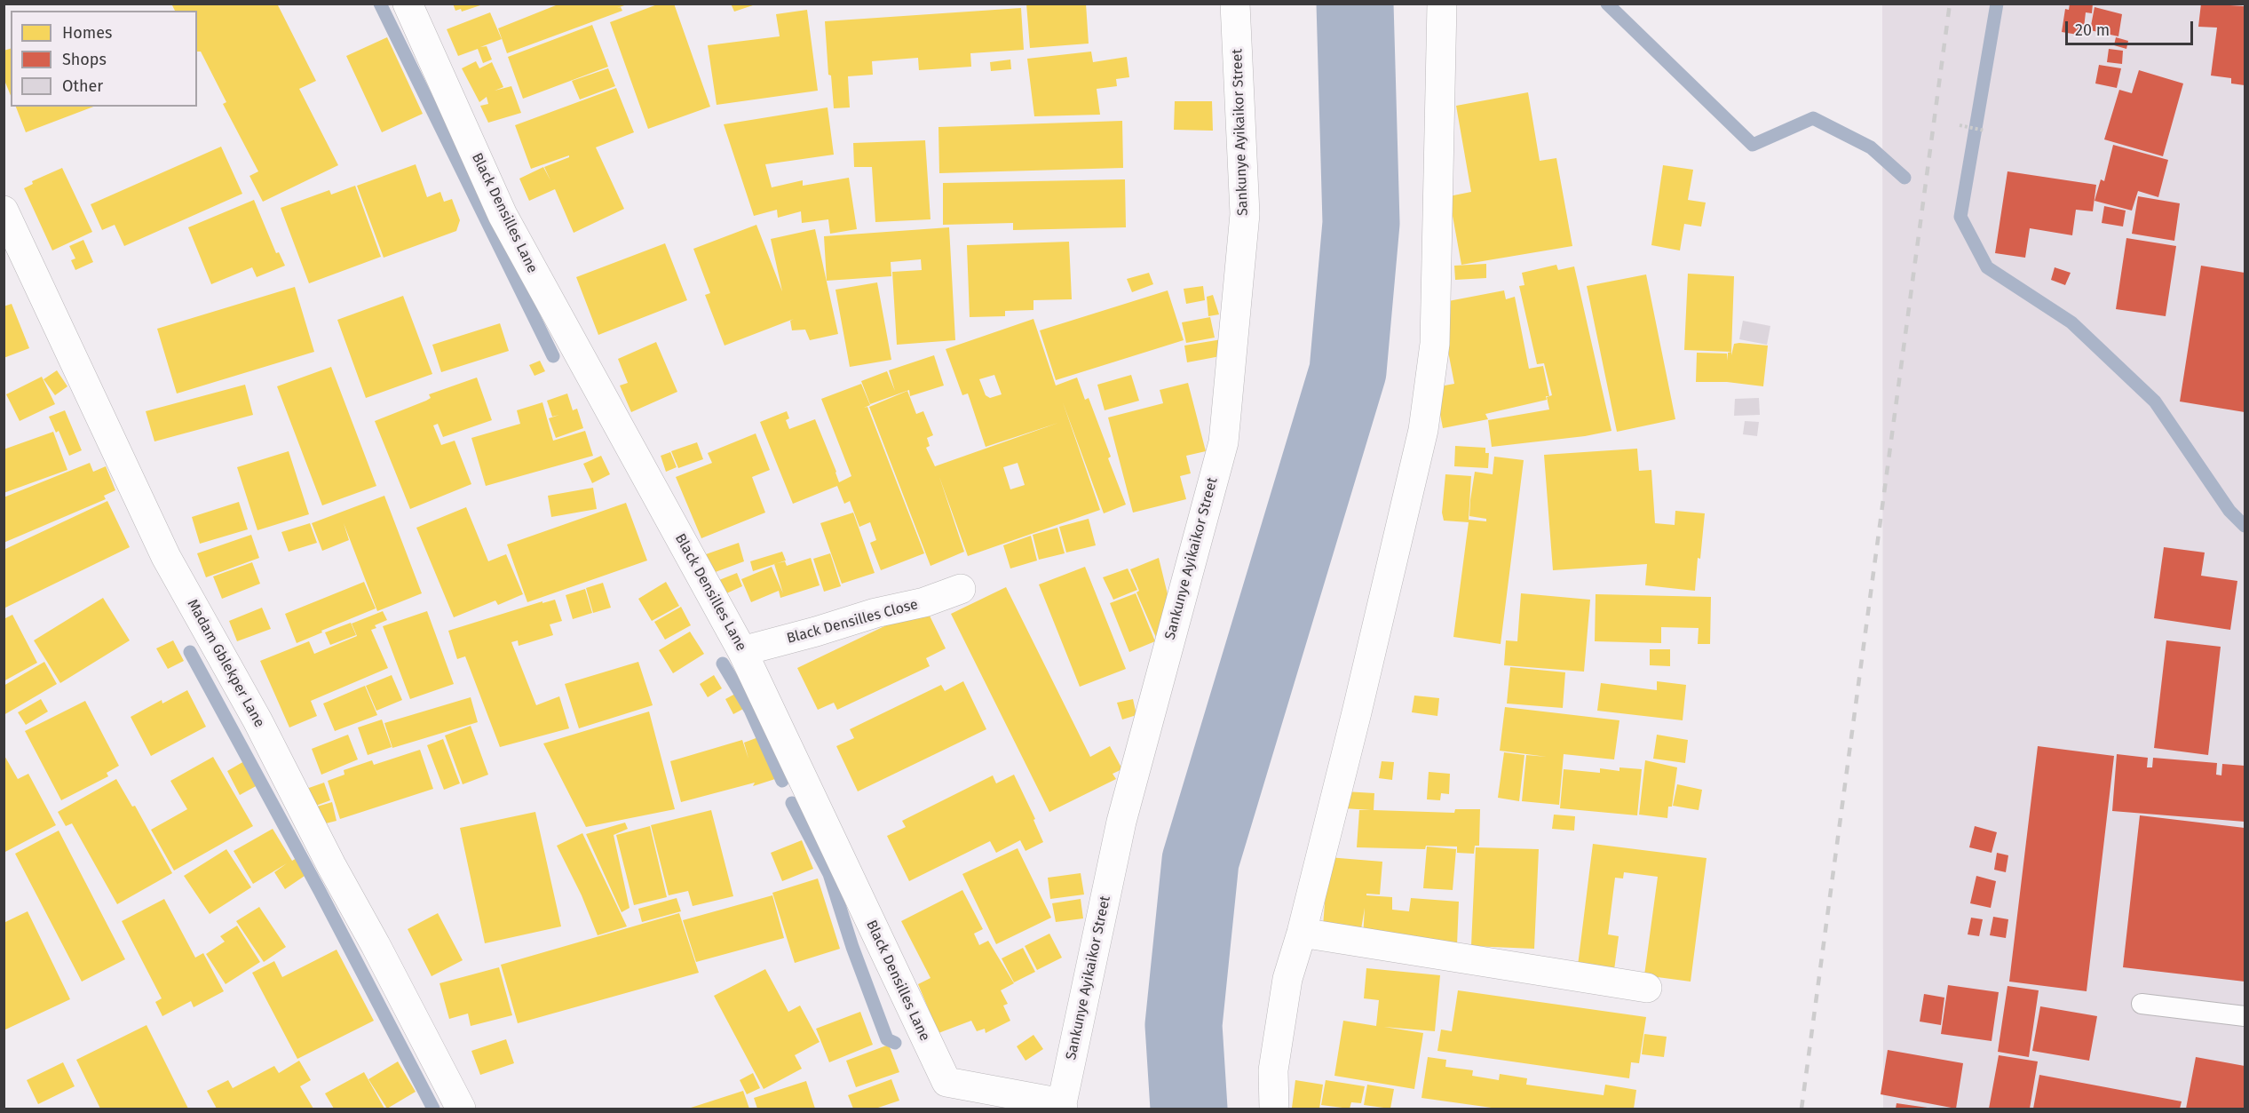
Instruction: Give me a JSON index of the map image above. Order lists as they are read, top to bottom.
{
  "streets": {
    "street": [
      "Sankunye Ayikaikor Street",
      "Black Densilles Lane",
      "Black Densilles Close",
      "Madam Gblekper Lane"
    ]
  },
  "crossings": [
    ["Sankunye Ayikaikor Street", "Black Densilles Lane"],
    ["Black Densilles Lane", "Black Densilles Close"]
  ],
  "legend": ["Homes", "Shops", "Other"],
  "scale_bar": "20 m"
}
